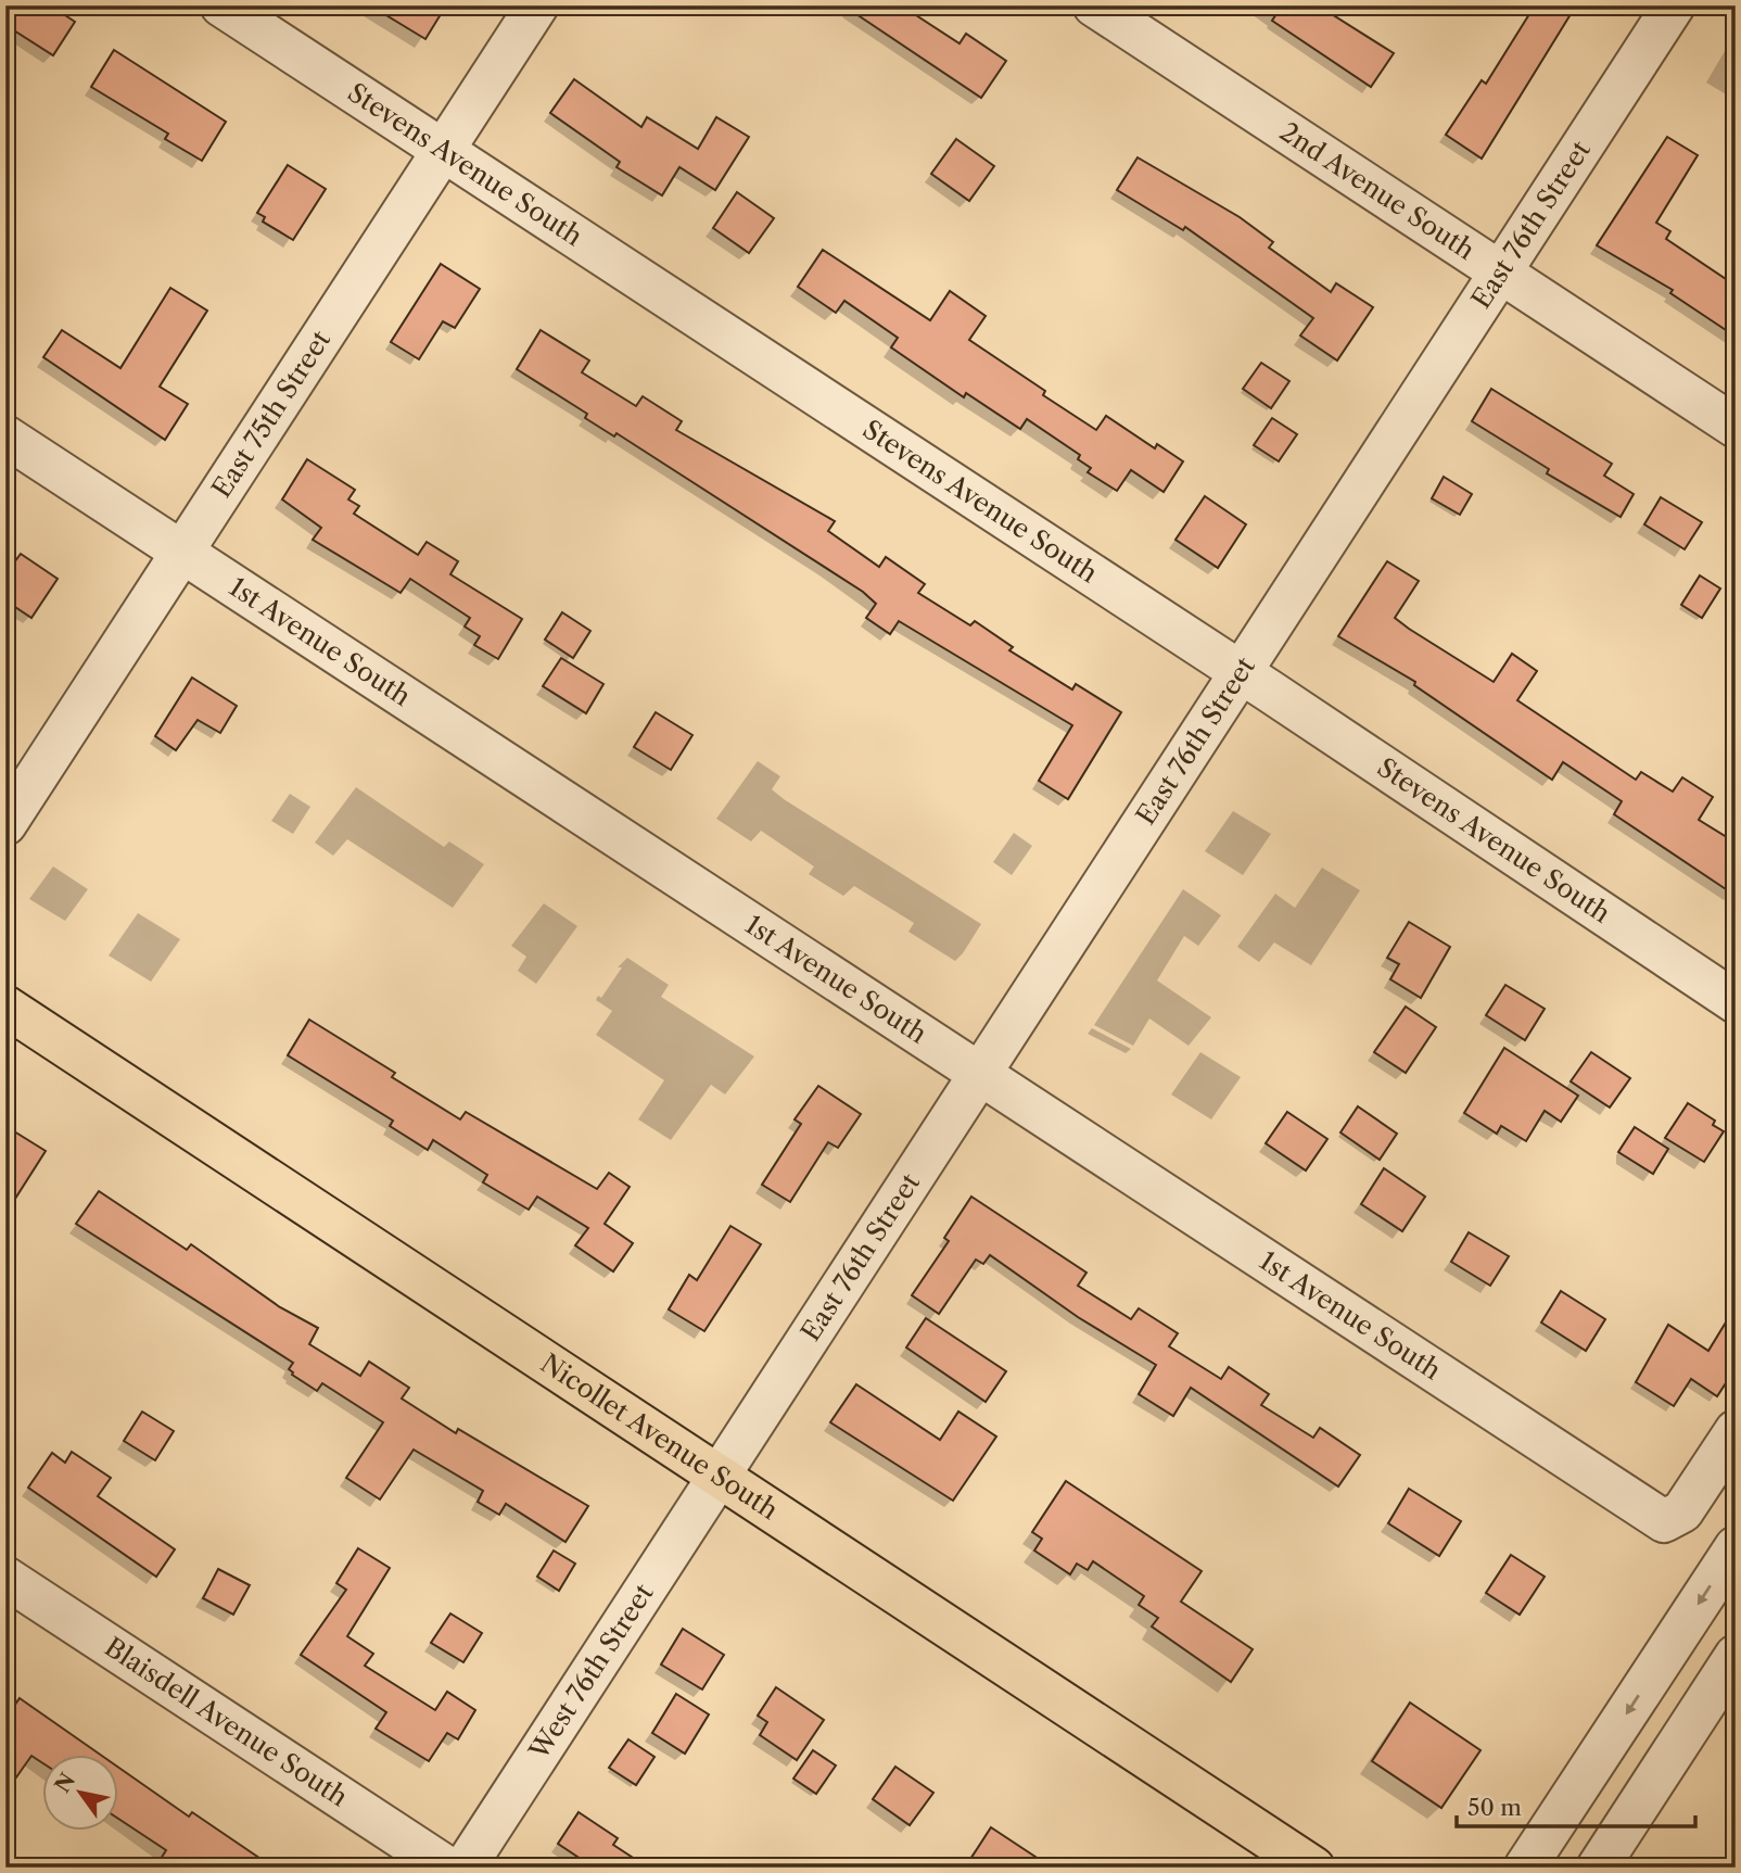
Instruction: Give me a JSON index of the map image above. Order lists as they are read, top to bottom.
{
  "streets": {
    "main road": ["Nicollet Avenue South"],
    "street": [
      "Stevens Avenue South",
      "2nd Avenue South",
      "East 76th Street",
      "East 75th Street",
      "1st Avenue South",
      "West 76th Street",
      "Blaisdell Avenue South"
    ]
  },
  "crossings": [
    ["Stevens Avenue South", "East 76th Street"],
    ["Stevens Avenue South", "East 75th Street"],
    ["2nd Avenue South", "East 76th Street"],
    ["East 76th Street", "1st Avenue South"],
    ["East 76th Street", "Nicollet Avenue South"],
    ["East 76th Street", "West 76th Street"],
    ["East 75th Street", "1st Avenue South"],
    ["Nicollet Avenue South", "West 76th Street"]
  ],
  "scale_bar": "50 m",
  "north": "top left"
}
